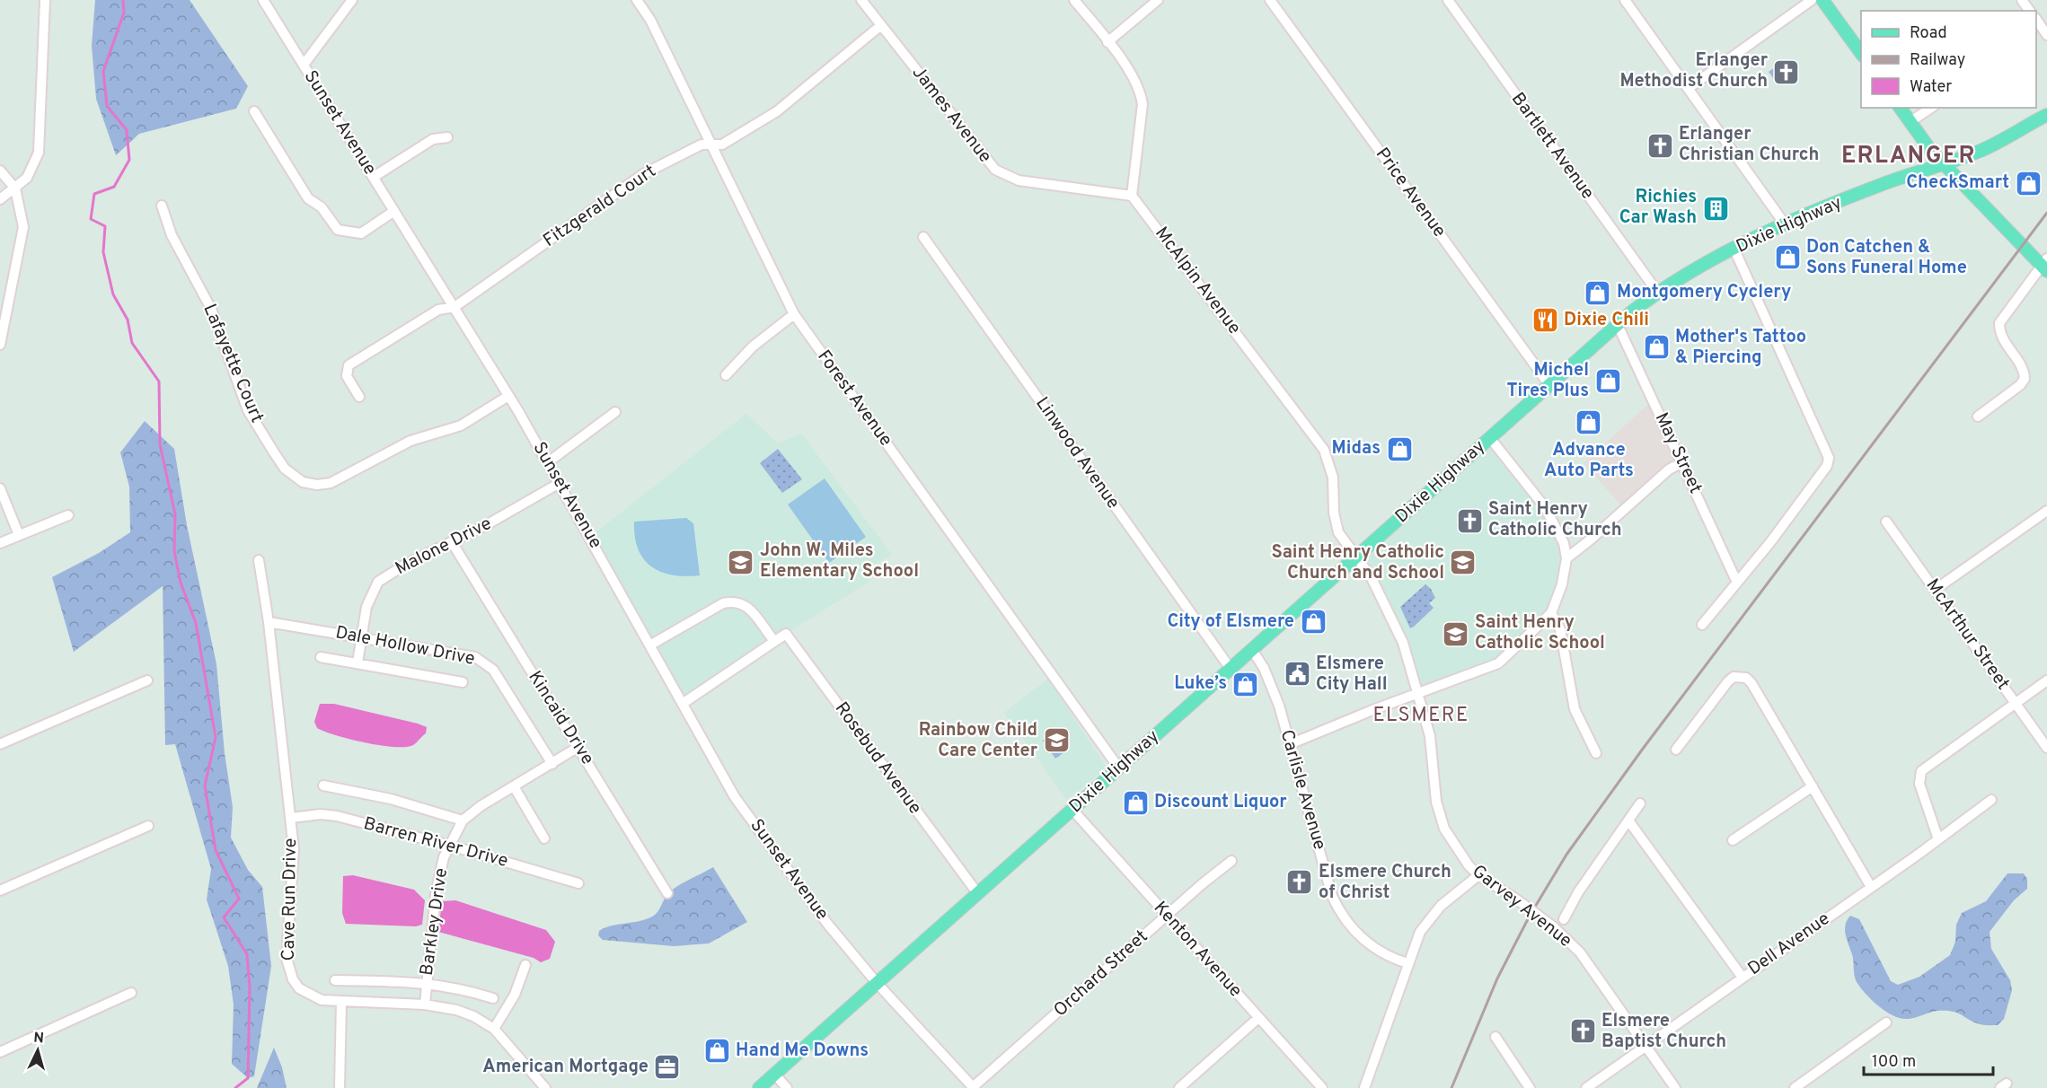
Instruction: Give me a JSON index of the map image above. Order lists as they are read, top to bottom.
{
  "streets": {
    "main road": ["Dixie Highway"],
    "street": [
      "James Avenue",
      "Sunset Avenue",
      "Bartlett Avenue",
      "Price Avenue",
      "Fitzgerald Court",
      "McAlpin Avenue",
      "Lafayette Court",
      "Forest Avenue",
      "Linwood Avenue",
      "May Street",
      "Malone Drive",
      "McArthur Street",
      "Dale Hollow Drive",
      "Kincaid Drive",
      "Rosebud Avenue",
      "Carlisle Avenue",
      "Barren River Drive",
      "Cave Run Drive",
      "Garvey Avenue",
      "Barkley Drive",
      "Dell Avenue",
      "Kenton Avenue",
      "Orchard Street"
    ]
  },
  "crossings": [
    ["James Avenue", "Fitzgerald Court"],
    ["James Avenue", "McAlpin Avenue"],
    ["Sunset Avenue", "Fitzgerald Court"],
    ["Sunset Avenue", "Dixie Highway"],
    ["Sunset Avenue", "Lafayette Court"],
    ["Sunset Avenue", "Malone Drive"],
    ["Sunset Avenue", "Orchard Street"],
    ["Bartlett Avenue", "Dixie Highway"],
    ["Price Avenue", "Dixie Highway"],
    ["Fitzgerald Court", "Forest Avenue"],
    ["Dixie Highway", "McAlpin Avenue"],
    ["Dixie Highway", "Forest Avenue"],
    ["Dixie Highway", "Linwood Avenue"],
    ["Dixie Highway", "May Street"],
    ["Dixie Highway", "Rosebud Avenue"],
    ["Dixie Highway", "Carlisle Avenue"],
    ["Dixie Highway", "Garvey Avenue"],
    ["Dixie Highway", "Kenton Avenue"],
    ["McAlpin Avenue", "Garvey Avenue"],
    ["Malone Drive", "Dale Hollow Drive"],
    ["Malone Drive", "Kincaid Drive"],
    ["Dale Hollow Drive", "Cave Run Drive"],
    ["Dale Hollow Drive", "Barkley Drive"],
    ["Kincaid Drive", "Barkley Drive"],
    ["Barren River Drive", "Cave Run Drive"],
    ["Barren River Drive", "Barkley Drive"],
    ["Cave Run Drive", "Barkley Drive"],
    ["Garvey Avenue", "Dell Avenue"],
    ["Kenton Avenue", "Orchard Street"]
  ],
  "districts": ["ERLANGER", "ELSMERE"],
  "places": {
    "church": [
      "Erlanger Methodist Church",
      "Erlanger Christian Church",
      "Saint Henry Catholic Church",
      "Elsmere Church of Christ",
      "Elsmere Baptist Church"
    ],
    "shop": [
      "CheckSmart",
      "Don Catchen & Sons Funeral Home",
      "Montgomery Cyclery",
      "Mother's Tattoo & Piercing",
      "Michel Tires Plus",
      "Advance Auto Parts",
      "Midas",
      "City of Elsmere",
      "Luke’s",
      "Discount Liquor",
      "Hand Me Downs"
    ],
    "building": ["Richies Car Wash"],
    "restaurant": ["Dixie Chili"],
    "school or university": [
      "John W. Miles Elementary School",
      "Saint Henry Catholic Church and School",
      "Saint Henry Catholic School",
      "Rainbow Child Care Center"
    ],
    "public building": ["Elsmere City Hall"],
    "office": ["American Mortgage"]
  },
  "legend": ["Road", "Railway", "Water"],
  "scale_bar": "100 m",
  "north": "top"
}
